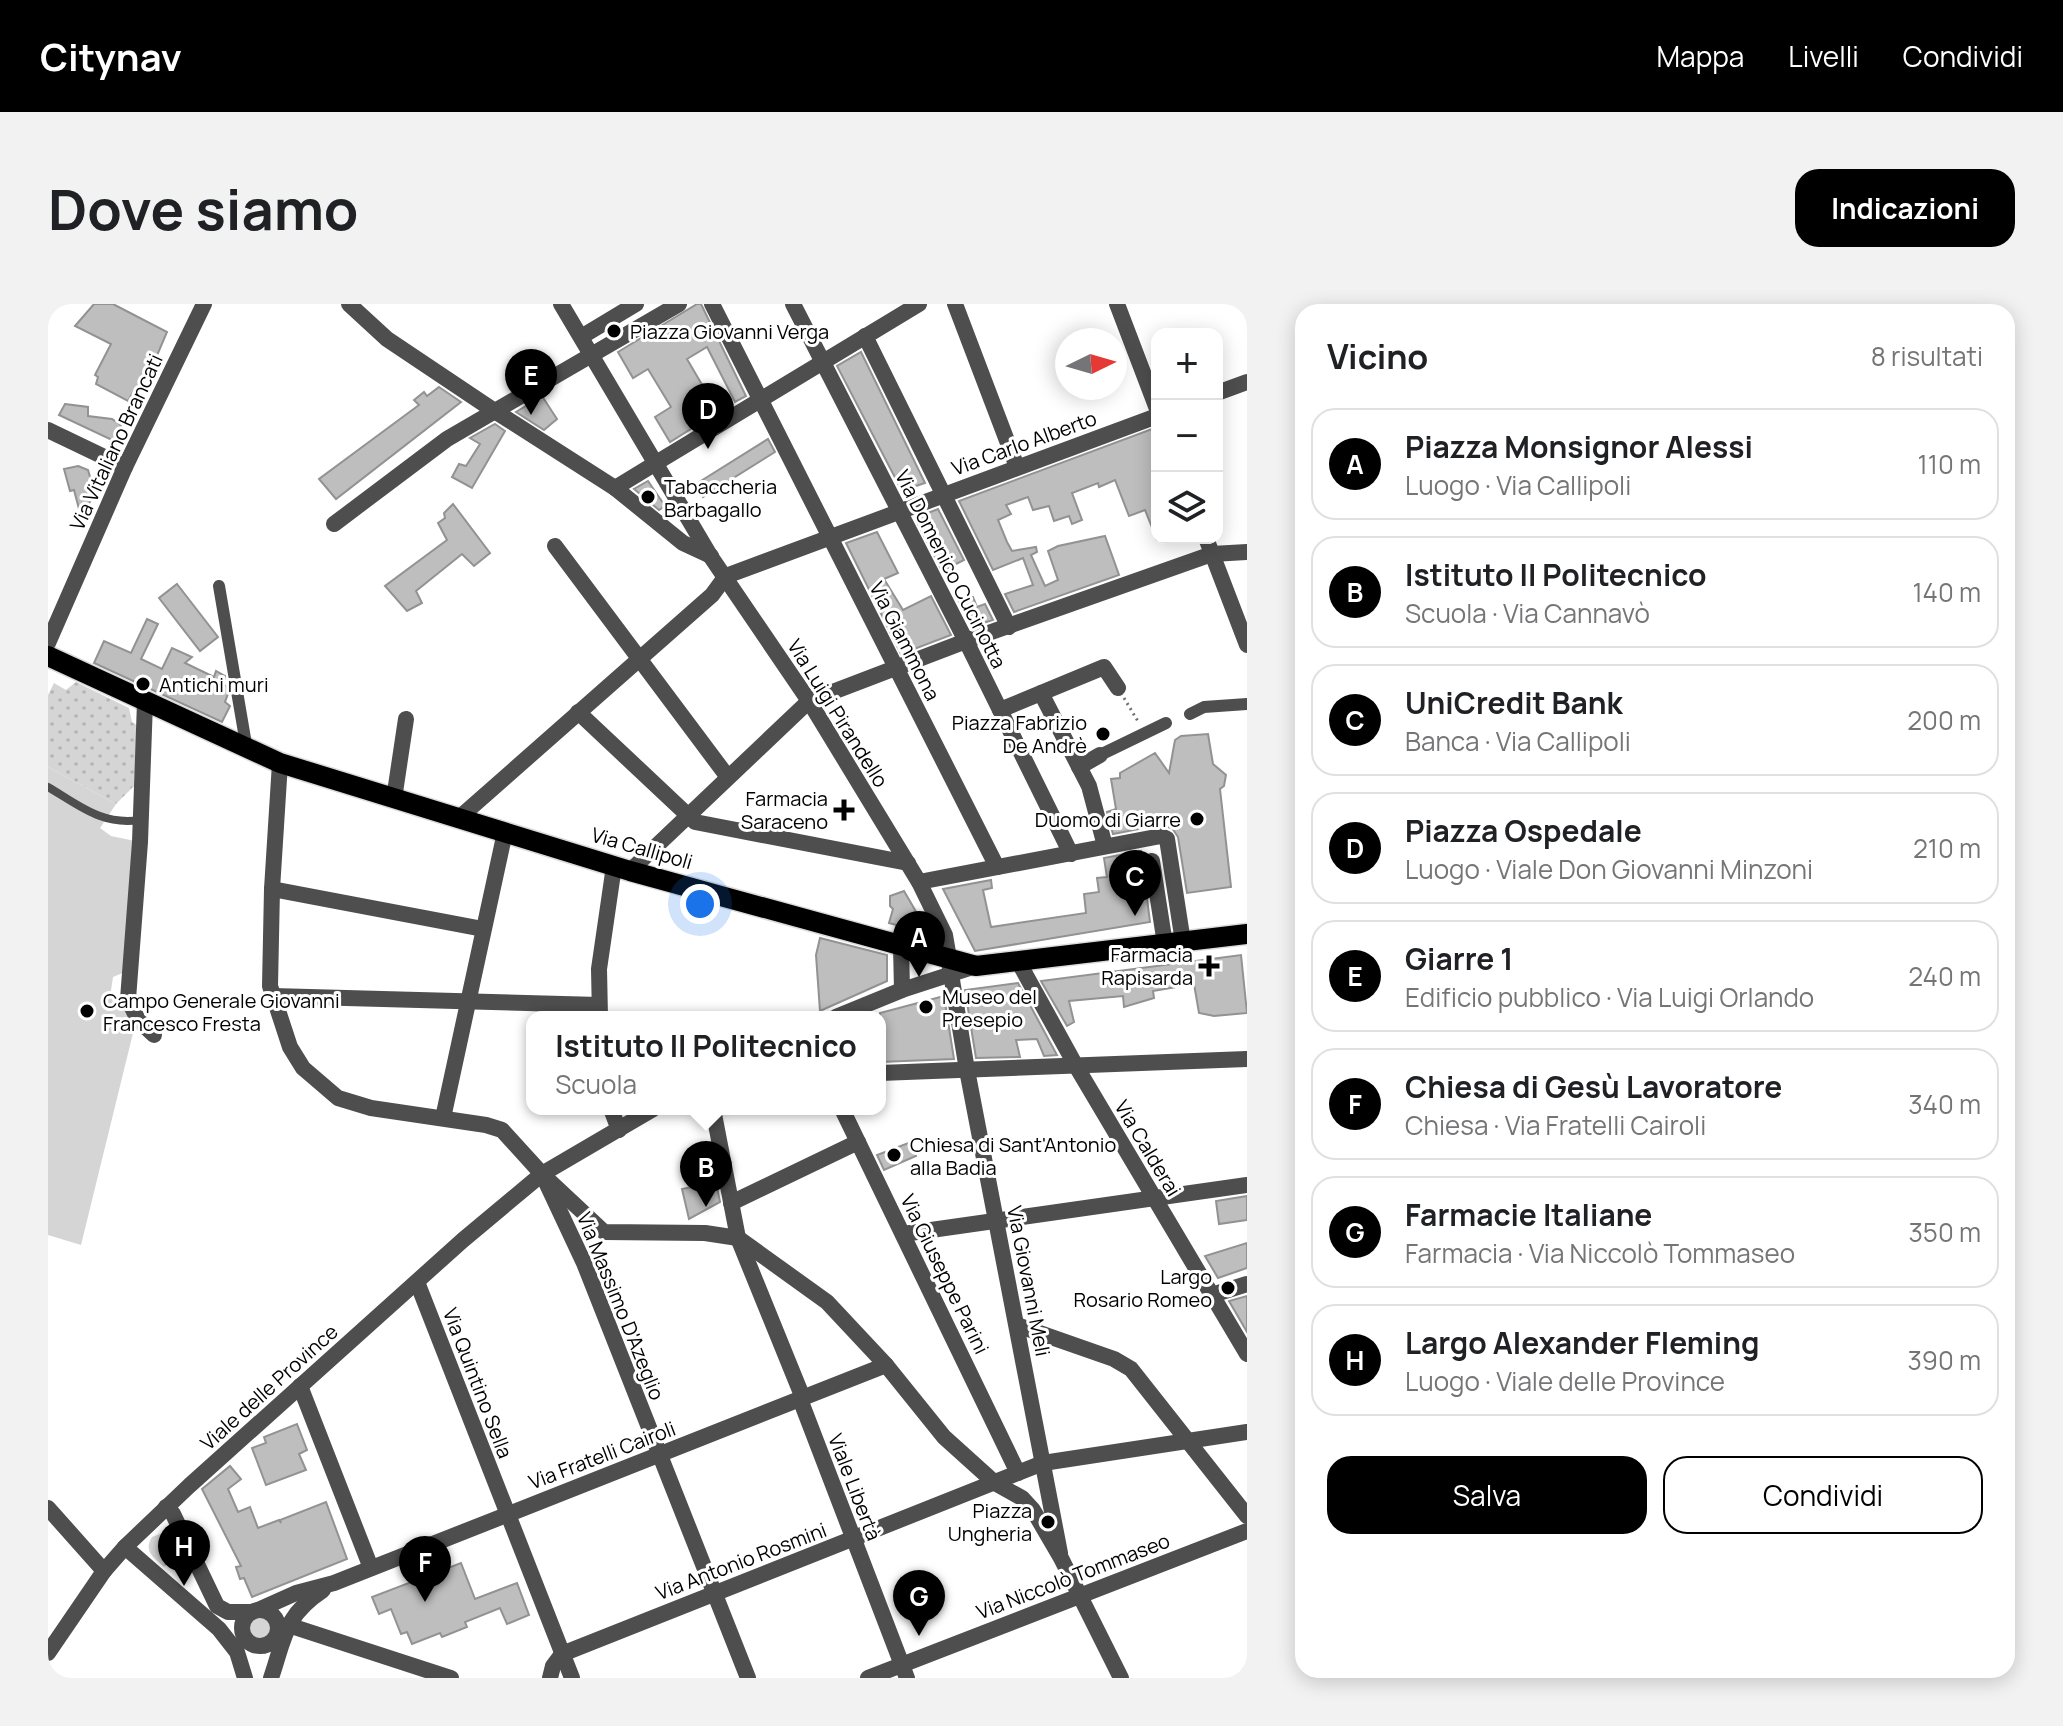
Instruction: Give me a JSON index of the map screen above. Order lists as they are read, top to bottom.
{
  "streets": {
    "main road": ["Via Callipoli"],
    "street": [
      "Via Vitaliano Brancati",
      "Via Carlo Alberto",
      "Via Domenico Cucinotta",
      "Via Giammona",
      "Via Luigi Pirandello",
      "Via Calderai",
      "Via Giuseppe Parini",
      "Via Giovanni Meli",
      "Via Massimo D'Azeglio",
      "Via Quintino Sella",
      "Viale delle Province",
      "Via Fratelli Cairoli",
      "Viale Libertà",
      "Via Antonio Rosmini",
      "Via Niccolò Tommaseo"
    ]
  },
  "crossings": [
    ["Via Carlo Alberto", "Via Domenico Cucinotta"],
    ["Via Carlo Alberto", "Via Giammona"],
    ["Via Carlo Alberto", "Via Luigi Pirandello"],
    ["Via Luigi Pirandello", "Via Callipoli"],
    ["Via Luigi Pirandello", "Via Giovanni Meli"],
    ["Via Callipoli", "Via Calderai"],
    ["Via Callipoli", "Via Giovanni Meli"],
    ["Via Giuseppe Parini", "Via Antonio Rosmini"],
    ["Via Giovanni Meli", "Via Antonio Rosmini"],
    ["Via Massimo D'Azeglio", "Viale delle Province"],
    ["Via Massimo D'Azeglio", "Via Fratelli Cairoli"],
    ["Via Massimo D'Azeglio", "Via Antonio Rosmini"],
    ["Via Quintino Sella", "Viale delle Province"],
    ["Via Quintino Sella", "Via Fratelli Cairoli"],
    ["Via Quintino Sella", "Via Antonio Rosmini"],
    ["Via Fratelli Cairoli", "Viale Libertà"],
    ["Viale Libertà", "Via Antonio Rosmini"],
    ["Viale Libertà", "Via Niccolò Tommaseo"]
  ],
  "places": {
    "other": [
      "Piazza Giovanni Verga",
      "Tabaccheria Barbagallo",
      "Antichi muri",
      "Piazza Fabrizio De Andrè",
      "Duomo di Giarre",
      "Museo del Presepio",
      "Campo Generale Giovanni Francesco Fresta",
      "Chiesa di Sant'Antonio alla Badia",
      "Largo Rosario Romeo",
      "Piazza Ungheria"
    ],
    "health": ["Farmacia Saraceno", "Farmacia Rapisarda"]
  },
  "north": "right",
  "page": {
    "header": "Citynav",
    "nav": ["Mappa", "Livelli", "Condividi"],
    "buttons": [
      "Indicazioni",
      ["Salva", "Condividi"]
    ],
    "title": "Dove siamo",
    "heading": ["Vicino", "8 risultati"],
    "map_buttons": ["+", "−"],
    "pins": [
      "E",
      "D",
      "C",
      "A",
      "B",
      "H",
      "F",
      "G"
    ],
    "list": [
      {
        "mark": "A",
        "name": "Piazza Monsignor Alessi",
        "note": "Luogo · Via Callipoli",
        "value": "110 m"
      },
      {
        "mark": "B",
        "name": "Istituto Il Politecnico",
        "note": "Scuola · Via Cannavò",
        "value": "140 m"
      },
      {
        "mark": "C",
        "name": "UniCredit Bank",
        "note": "Banca · Via Callipoli",
        "value": "200 m"
      },
      {
        "mark": "D",
        "name": "Piazza Ospedale",
        "note": "Luogo · Viale Don Giovanni Minzoni",
        "value": "210 m"
      },
      {
        "mark": "E",
        "name": "Giarre 1",
        "note": "Edificio pubblico · Via Luigi Orlando",
        "value": "240 m"
      },
      {
        "mark": "F",
        "name": "Chiesa di Gesù Lavoratore",
        "note": "Chiesa · Via Fratelli Cairoli",
        "value": "340 m"
      },
      {
        "mark": "G",
        "name": "Farmacie Italiane",
        "note": "Farmacia · Via Niccolò Tommaseo",
        "value": "350 m"
      },
      {
        "mark": "H",
        "name": "Largo Alexander Fleming",
        "note": "Luogo · Viale delle Province",
        "value": "390 m"
      }
    ],
    "popup": ["Istituto Il Politecnico", "Scuola"]
  }
}
